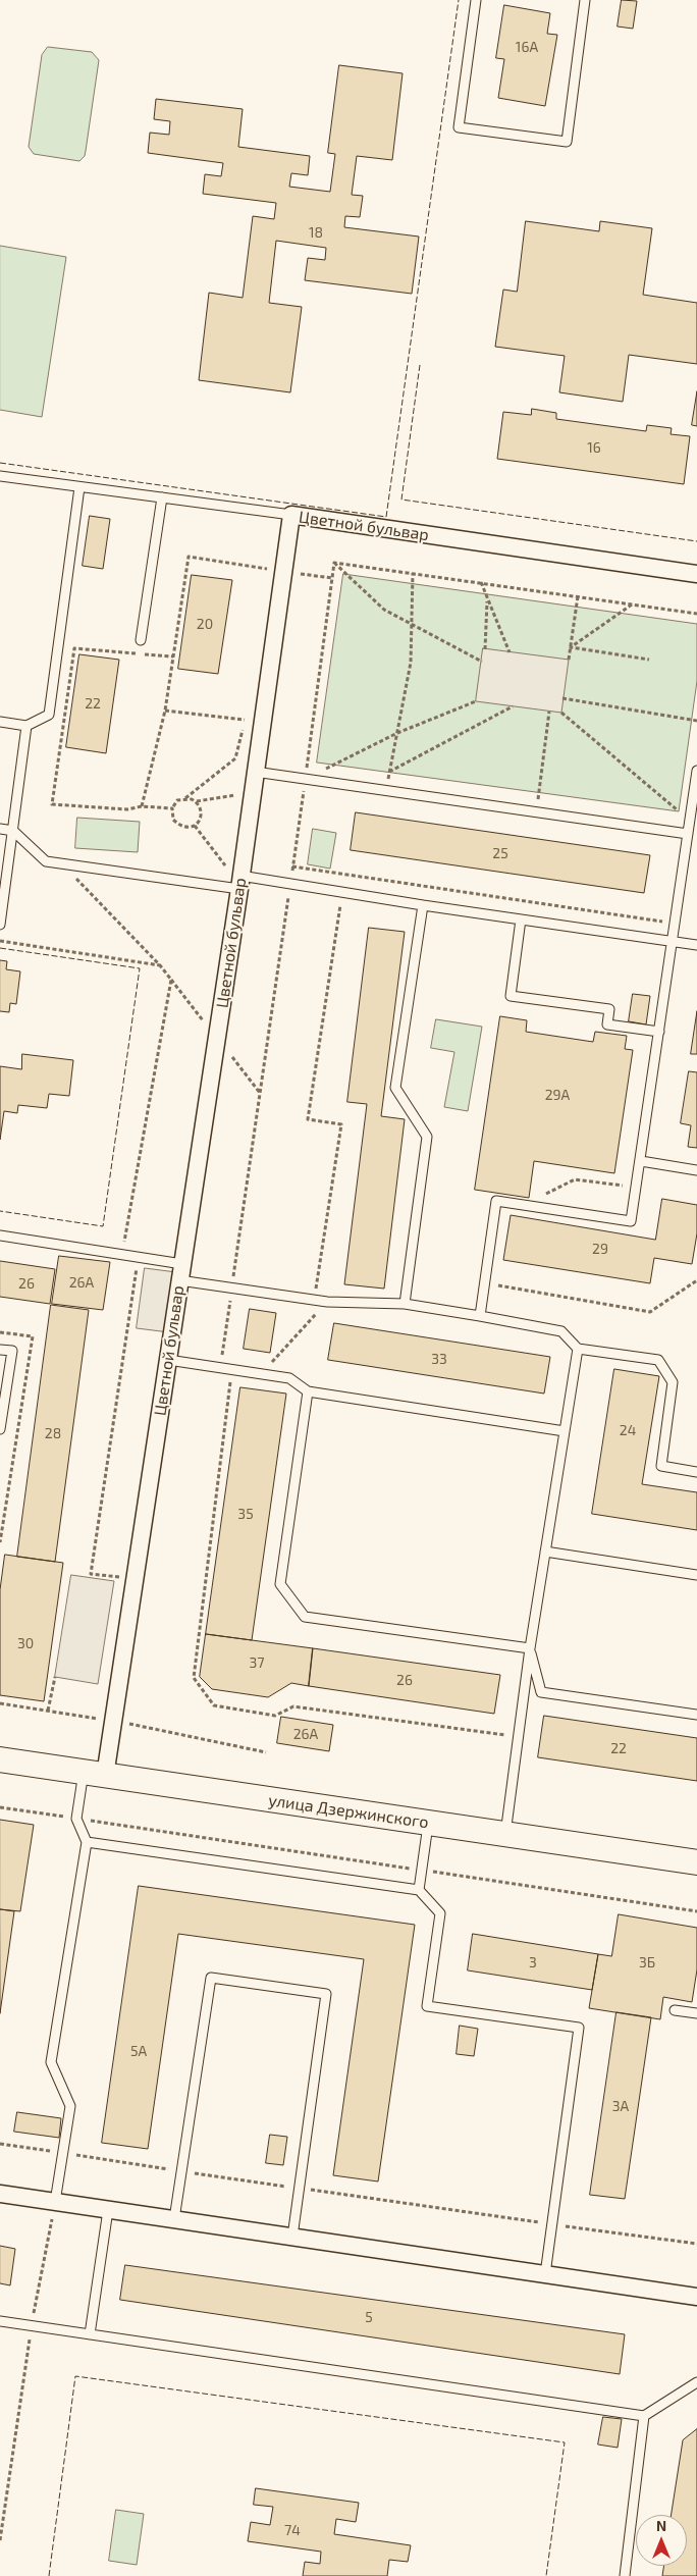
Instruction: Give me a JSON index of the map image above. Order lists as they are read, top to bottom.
{
  "streets": {
    "main road": ["улица Дзержинского"],
    "street": ["Цветной бульвар"]
  },
  "crossings": [
    ["Цветной бульвар", "улица Дзержинского"]
  ],
  "house_numbers": [
    "16А",
    "18",
    "16",
    "20",
    "22",
    "25",
    "29А",
    "29",
    "26А",
    "26",
    "33",
    "24",
    "28",
    "35",
    "30",
    "37",
    "26",
    "26А",
    "22",
    "3",
    "3Б",
    "5А",
    "3А",
    "5",
    "74"
  ],
  "north": "top"
}
